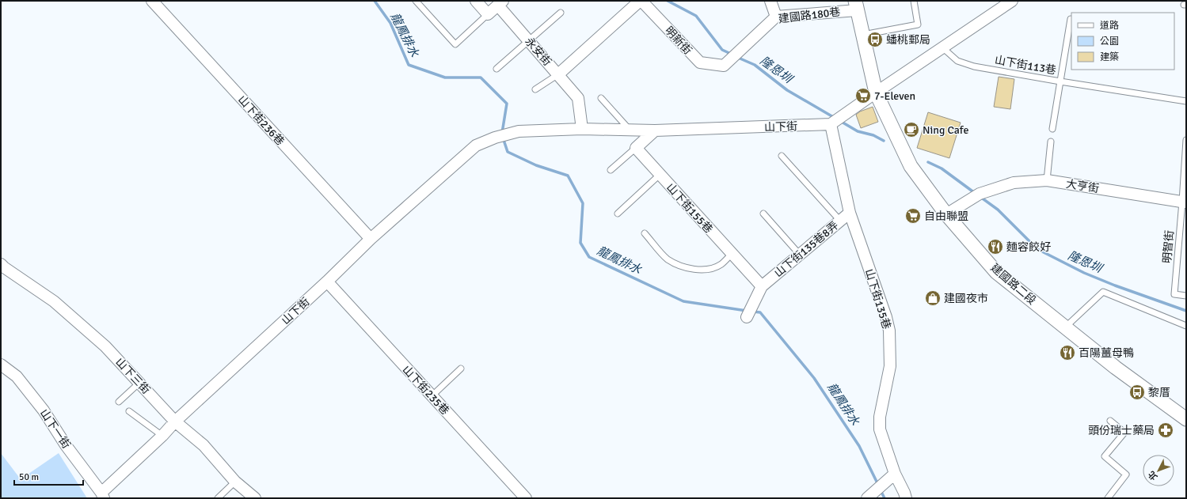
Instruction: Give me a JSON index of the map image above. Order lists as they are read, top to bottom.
{
  "streets": {
    "street": [
      "建國路180巷",
      "明新街",
      "永安街",
      "山下街236巷",
      "山下街",
      "大亨街",
      "山下街155巷",
      "山下街135巷8弄",
      "建國路二段",
      "山下街135巷",
      "山下三街",
      "山下街235巷",
      "山下一街"
    ],
    "lane": ["山下街113巷", "明智街"]
  },
  "crossings": [
    ["建國路180巷", "明新街"],
    ["建國路180巷", "建國路二段"],
    ["永安街", "山下街"],
    ["山下街236巷", "山下街"],
    ["山下街", "山下街135巷"],
    ["山下街", "山下三街"],
    ["山下街", "山下街235巷"],
    ["山下街", "山下一街"],
    ["大亨街", "明智街"],
    ["大亨街", "建國路二段"],
    ["山下街155巷", "山下街135巷8弄"],
    ["山下街135巷8弄", "山下街135巷"]
  ],
  "water": ["龍鳳排水", "隆恩圳"],
  "places": {
    "bus stop": ["蟠桃郵局", "黎厝"],
    "supermarket": ["7-Eleven", "自由聯盟"],
    "cafe": ["Ning Cafe"],
    "restaurant": ["麵容餃好", "百陽薑母鴨"],
    "shop": ["建國夜市"],
    "pharmacy": ["頭份瑞士藥局"]
  },
  "legend": ["道路", "公園", "建築"],
  "scale_bar": "50 m",
  "north": "bottom left"
}
